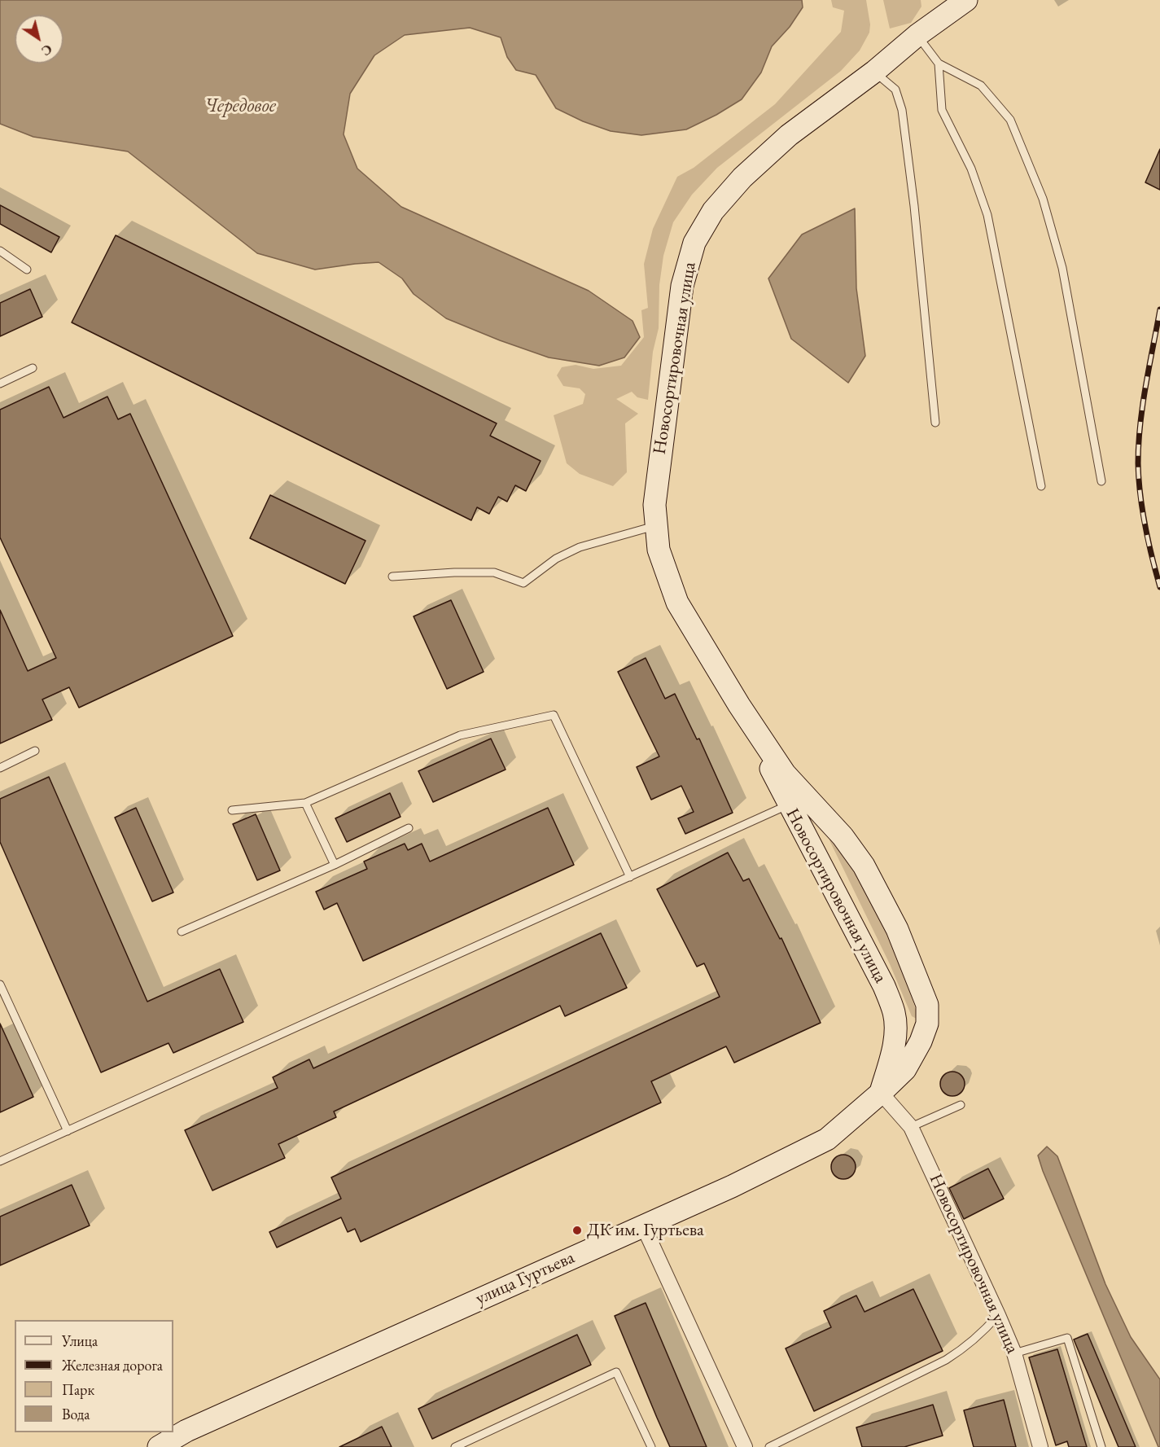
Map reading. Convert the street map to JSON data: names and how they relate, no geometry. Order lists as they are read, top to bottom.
{
  "streets": {
    "main road": ["Новосортировочная улица", "улица Гуртьева"]
  },
  "crossings": [
    ["Новосортировочная улица", "улица Гуртьева"]
  ],
  "water": ["Чередовое"],
  "places": ["ДК им. Гуртьева"],
  "legend": [
    "Улица",
    "Железная дорога",
    "Парк",
    "Вода"
  ],
  "north": "bottom right"
}
